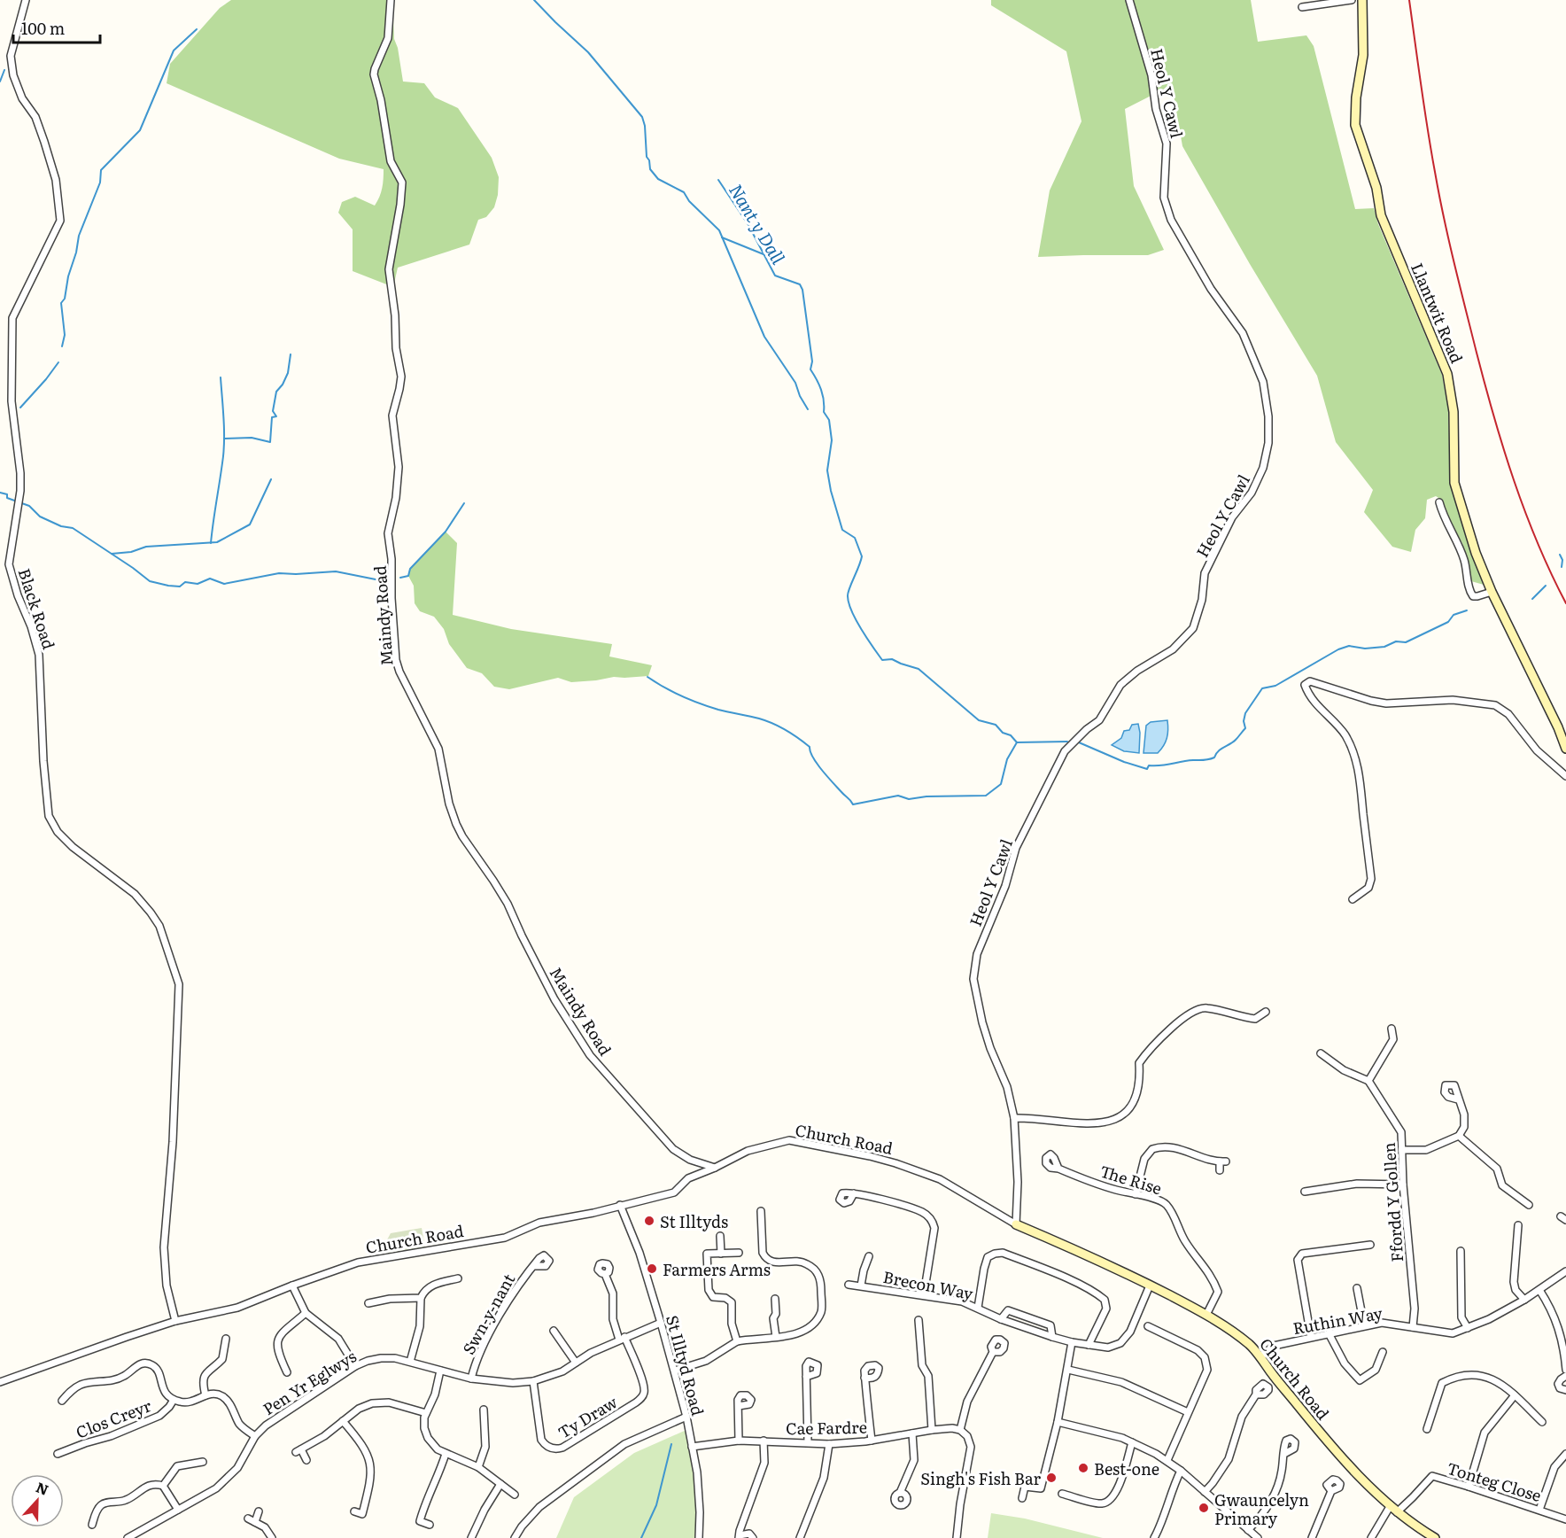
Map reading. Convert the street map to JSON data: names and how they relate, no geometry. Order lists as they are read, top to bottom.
{
  "streets": {
    "main road": ["Llantwit Road", "Church Road"],
    "street": [
      "Heol Y Cawl",
      "Black Road",
      "Maindy Road",
      "The Rise",
      "Ffordd Y Gollen",
      "Brecon Way",
      "Swn-y-nant",
      "Ruthin Way",
      "St Illtyd Road",
      "Pen Yr Eglwys",
      "Ty Draw",
      "Clos Creyr",
      "Cae Fardre",
      "Tonteg Close"
    ]
  },
  "crossings": [
    ["Heol Y Cawl", "Church Road"],
    ["Black Road", "Church Road"],
    ["Maindy Road", "Church Road"],
    ["Church Road", "The Rise"],
    ["Church Road", "Brecon Way"],
    ["Church Road", "Ruthin Way"],
    ["Church Road", "St Illtyd Road"],
    ["Church Road", "Tonteg Close"],
    ["Ffordd Y Gollen", "Ruthin Way"],
    ["Swn-y-nant", "Pen Yr Eglwys"],
    ["St Illtyd Road", "Pen Yr Eglwys"],
    ["St Illtyd Road", "Cae Fardre"],
    ["Pen Yr Eglwys", "Ty Draw"]
  ],
  "water": ["Nant y Dall"],
  "places": [
    "St Illtyds",
    "Farmers Arms",
    "Best-one",
    "Singh's Fish Bar",
    "Gwauncelyn Primary"
  ],
  "scale_bar": "100 m",
  "north": "top"
}
